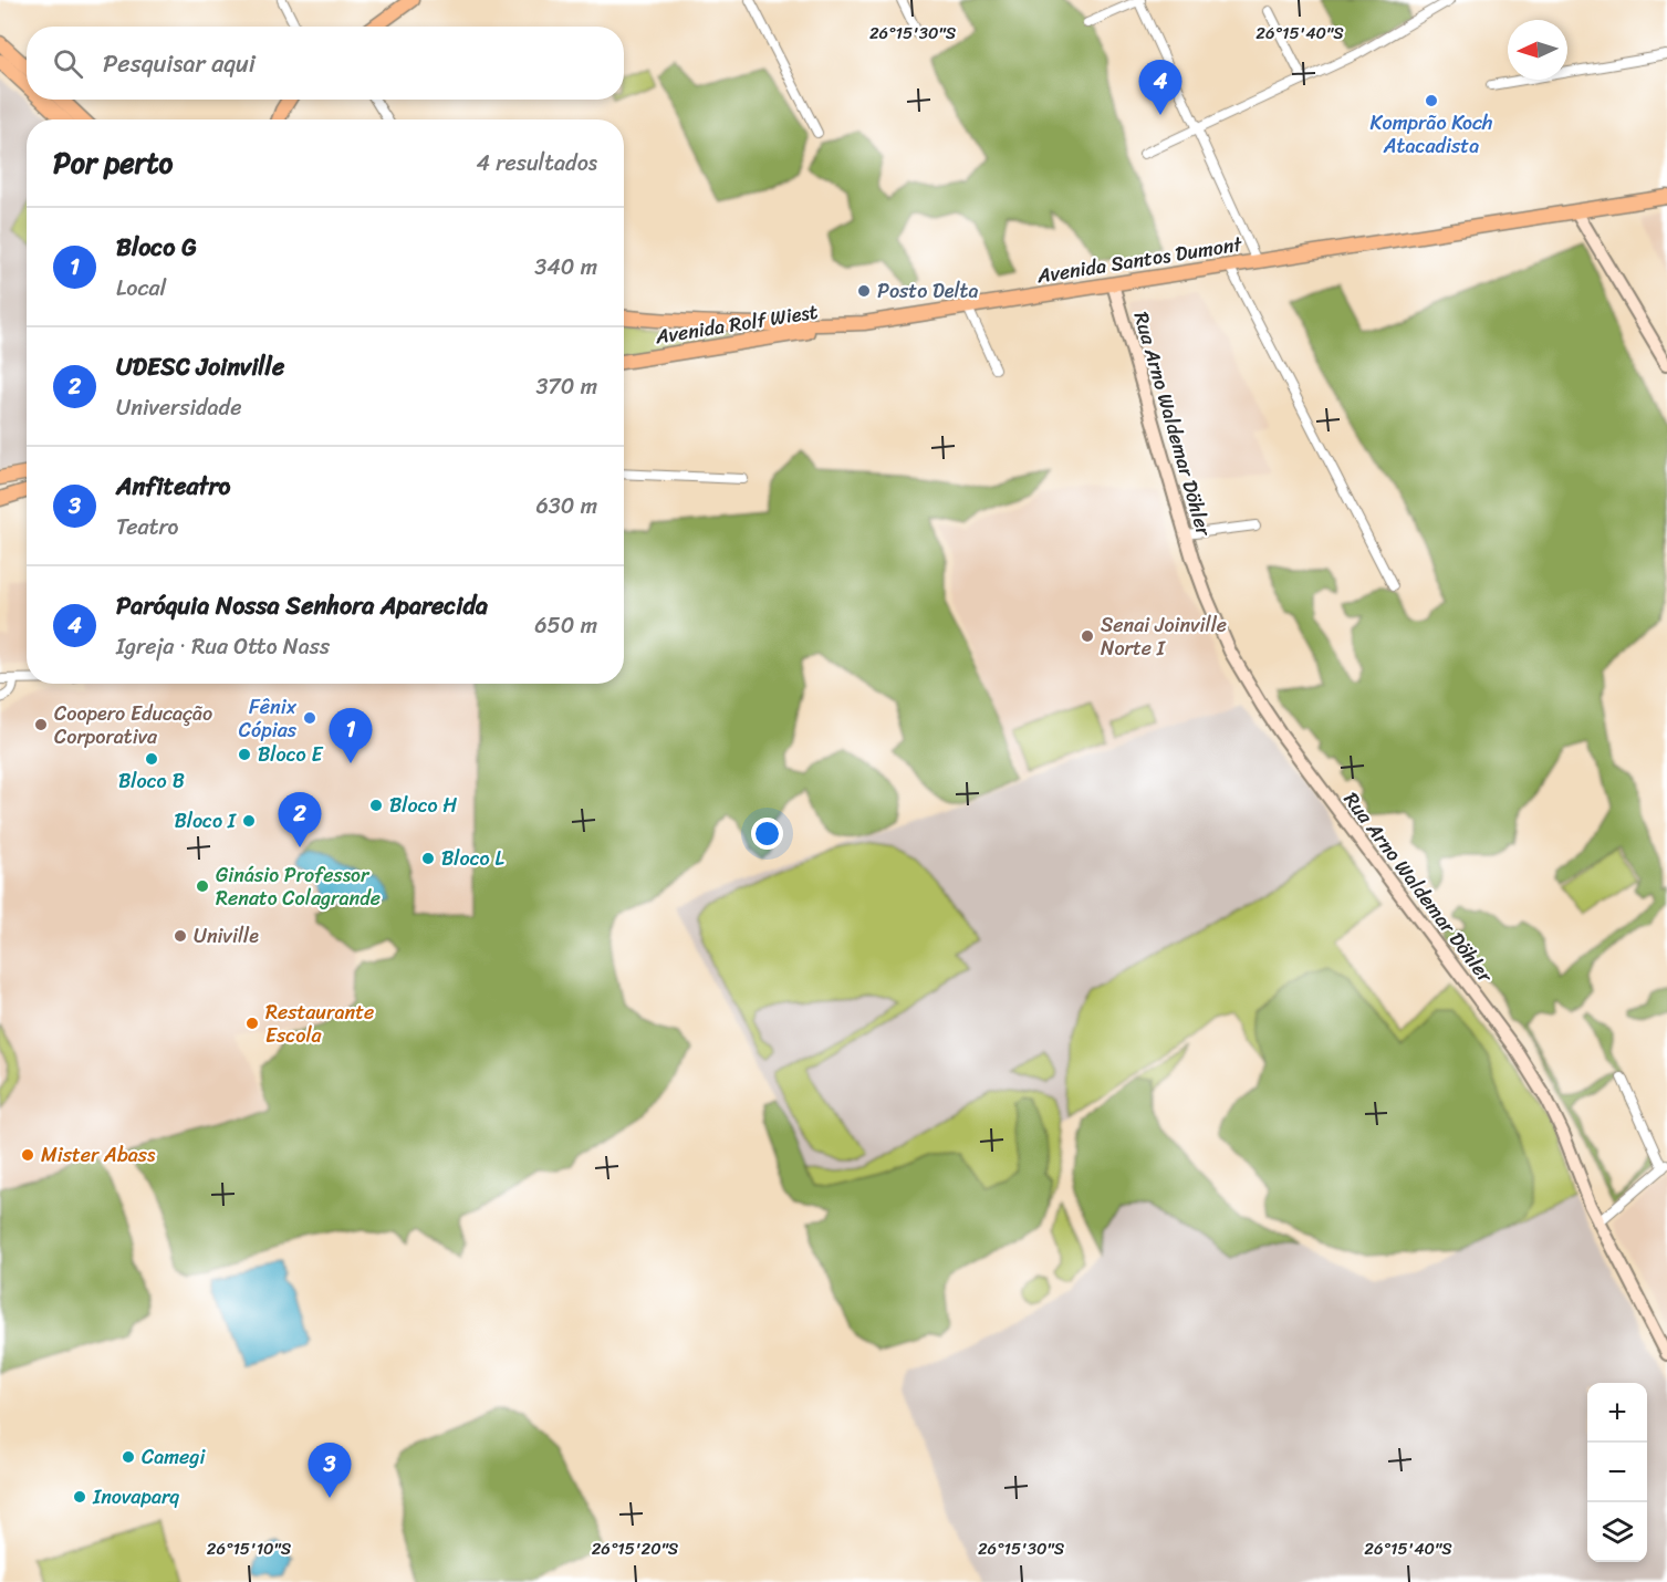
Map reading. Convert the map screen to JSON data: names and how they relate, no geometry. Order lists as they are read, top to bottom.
{
  "streets": {
    "main road": ["Avenida Santos Dumont", "Avenida Rolf Wiest", "Rua Arno Waldemar Döhler"]
  },
  "crossings": [
    ["Avenida Santos Dumont", "Avenida Rolf Wiest"],
    ["Avenida Santos Dumont", "Rua Arno Waldemar Döhler"]
  ],
  "places": [
    "Komprão Koch Atacadista",
    "Posto Delta",
    "Senai Joinville Norte I",
    "Fênix Cópias",
    "Coopero Educação Corporativa",
    "Bloco E",
    "Bloco B",
    "Bloco H",
    "Bloco I",
    "Bloco L",
    "Ginásio Professor Renato Colagrande",
    "Univille",
    "Restaurante Escola",
    "Mister Abass",
    "Camegi",
    "Inovaparq"
  ],
  "north": "left",
  "page": {
    "search": "Pesquisar aqui",
    "pins": [
      "4",
      "1",
      "2",
      "3"
    ],
    "heading": ["Por perto", "4 resultados"],
    "list": [
      {
        "mark": "1",
        "name": "Bloco G",
        "note": "Local",
        "value": "340 m"
      },
      {
        "mark": "2",
        "name": "UDESC Joinville",
        "note": "Universidade",
        "value": "370 m"
      },
      {
        "mark": "3",
        "name": "Anfiteatro",
        "note": "Teatro",
        "value": "630 m"
      },
      {
        "mark": "4",
        "name": "Paróquia Nossa Senhora Aparecida",
        "note": "Igreja · Rua Otto Nass",
        "value": "650 m"
      }
    ],
    "map_buttons": ["+", "−"]
  },
  "coordinates": [
    "26°15'30\"S",
    "26°15'40\"S",
    "26°15'10\"S",
    "26°15'20\"S"
  ]
}
